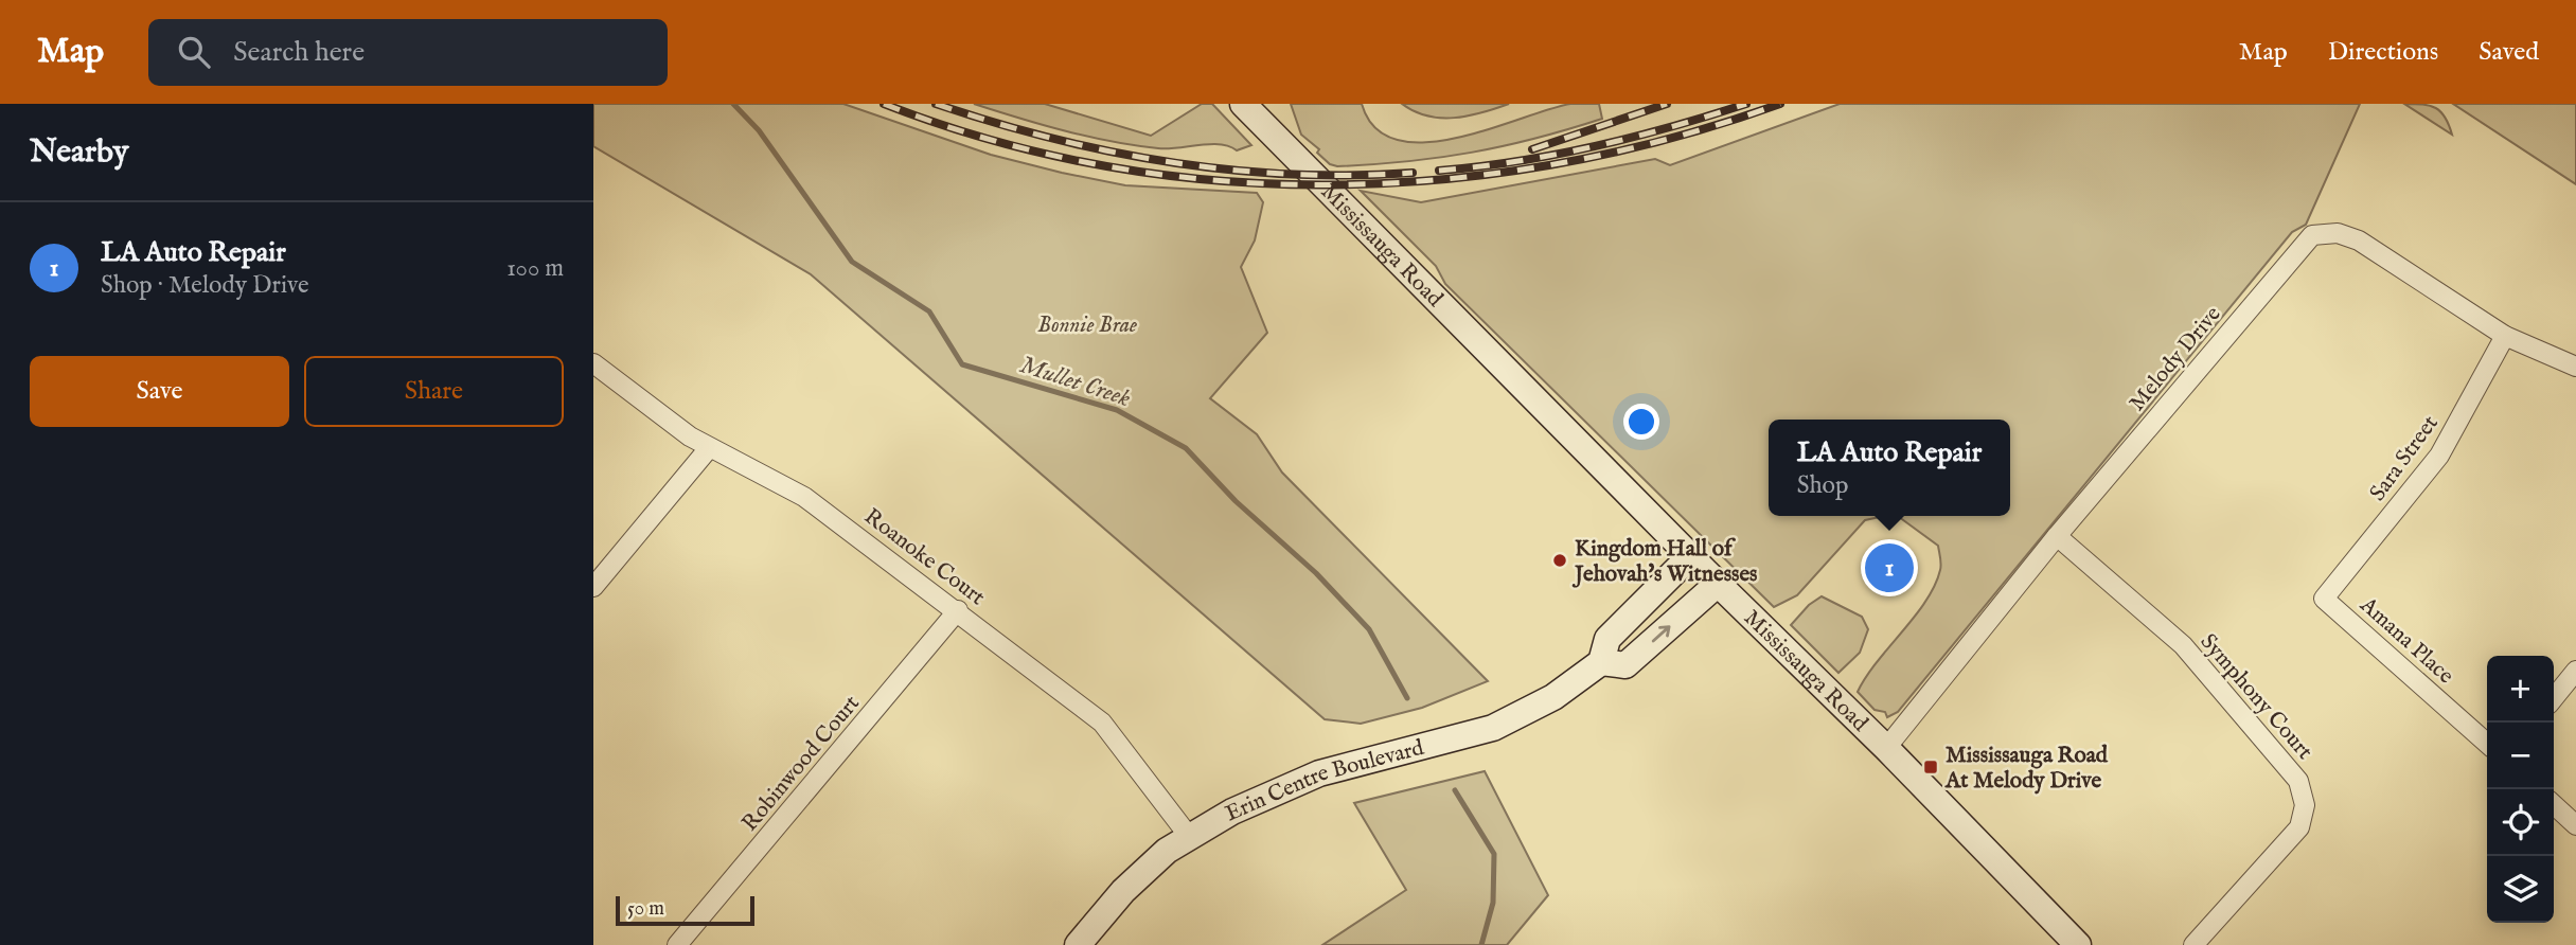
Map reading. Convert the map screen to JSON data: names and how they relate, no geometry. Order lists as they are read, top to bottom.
{
  "streets": {
    "main road": ["Mississauga Road", "Erin Centre Boulevard"],
    "street": [
      "Melody Drive",
      "Sara Street",
      "Roanoke Court",
      "Amana Place",
      "Symphony Court",
      "Robinwood Court"
    ]
  },
  "crossings": [
    ["Mississauga Road", "Melody Drive"],
    ["Mississauga Road", "Erin Centre Boulevard"],
    ["Melody Drive", "Sara Street"],
    ["Melody Drive", "Symphony Court"],
    ["Sara Street", "Amana Place"],
    ["Roanoke Court", "Robinwood Court"],
    ["Roanoke Court", "Erin Centre Boulevard"]
  ],
  "water": ["Mullet Creek"],
  "parks": ["Bonnie Brae"],
  "places": {
    "other": ["Kingdom Hall of Jehovah's Witnesses"],
    "transit": ["Mississauga Road At Melody Drive"]
  },
  "scale_bar": "50 m",
  "page": {
    "header": "Map",
    "search": "Search here",
    "nav": ["Map", "Directions", "Saved"],
    "heading": "Nearby",
    "list": [
      {
        "mark": "1",
        "name": "LA Auto Repair",
        "note": "Shop · Melody Drive",
        "value": "100 m"
      }
    ],
    "buttons": ["Save", "Share"],
    "popup": ["LA Auto Repair", "Shop"],
    "pins": "1",
    "map_buttons": ["+", "−"],
    "scale": "50 m"
  }
}
